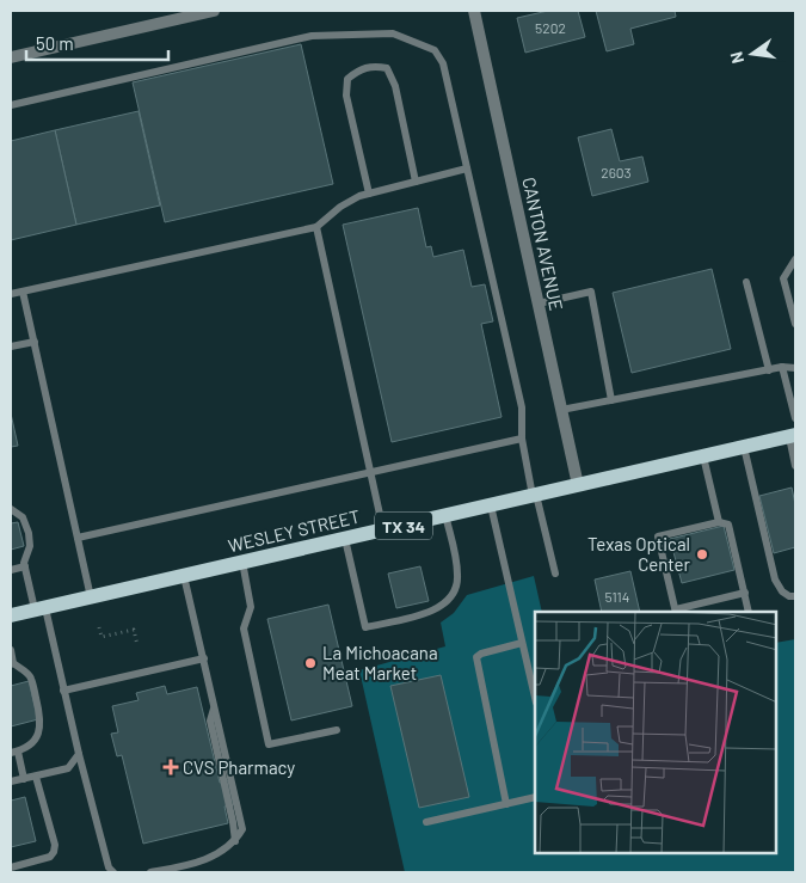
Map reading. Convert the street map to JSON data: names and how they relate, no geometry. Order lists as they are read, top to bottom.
{
  "streets": {
    "main road": ["TX 34", "WESLEY STREET"],
    "street": ["CANTON AVENUE"]
  },
  "crossings": [
    ["CANTON AVENUE", "WESLEY STREET"]
  ],
  "places": {
    "other": ["Texas Optical Center", "La Michoacana Meat Market"],
    "health": ["CVS Pharmacy"]
  },
  "house_numbers": ["5202", "2603", "5114"],
  "scale_bar": "50 m",
  "north": "left"
}
